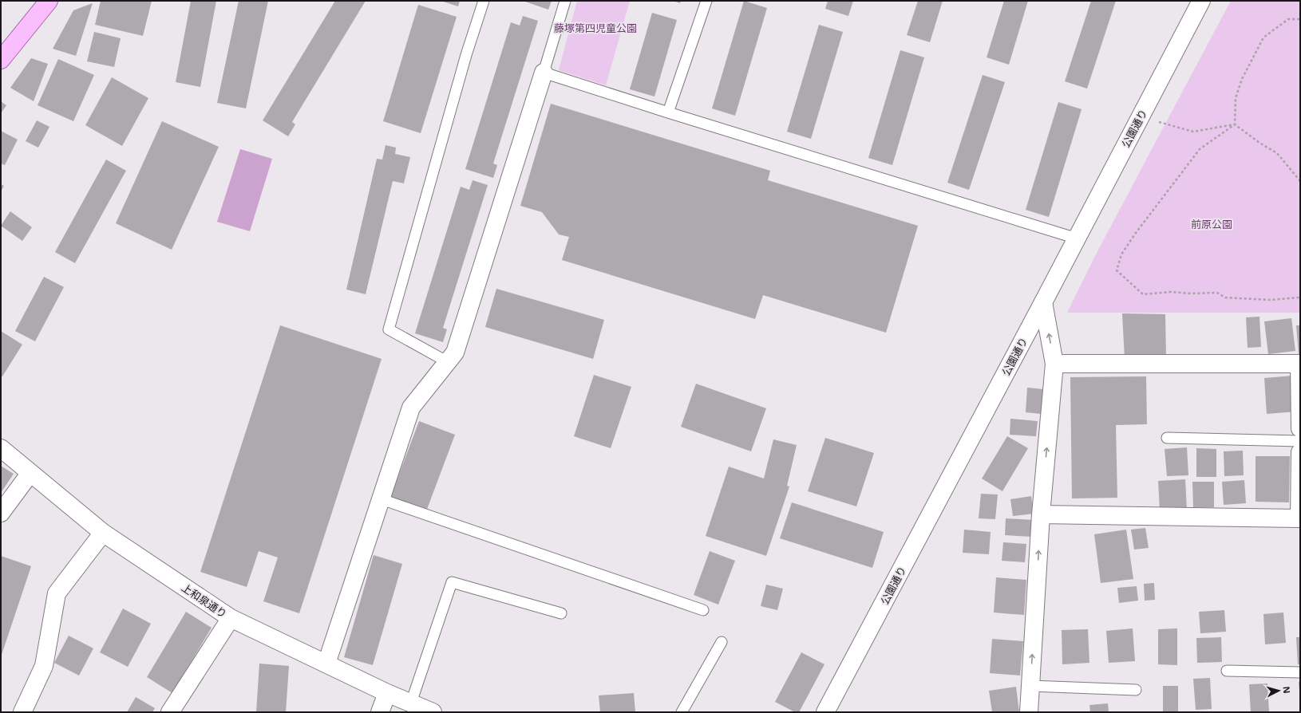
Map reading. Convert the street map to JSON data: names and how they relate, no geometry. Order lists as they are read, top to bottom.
{
  "streets": {
    "street": ["公園通り", "上和泉通り"]
  },
  "parks": ["藤塚第四児童公園", "前原公園"],
  "north": "right"
}
